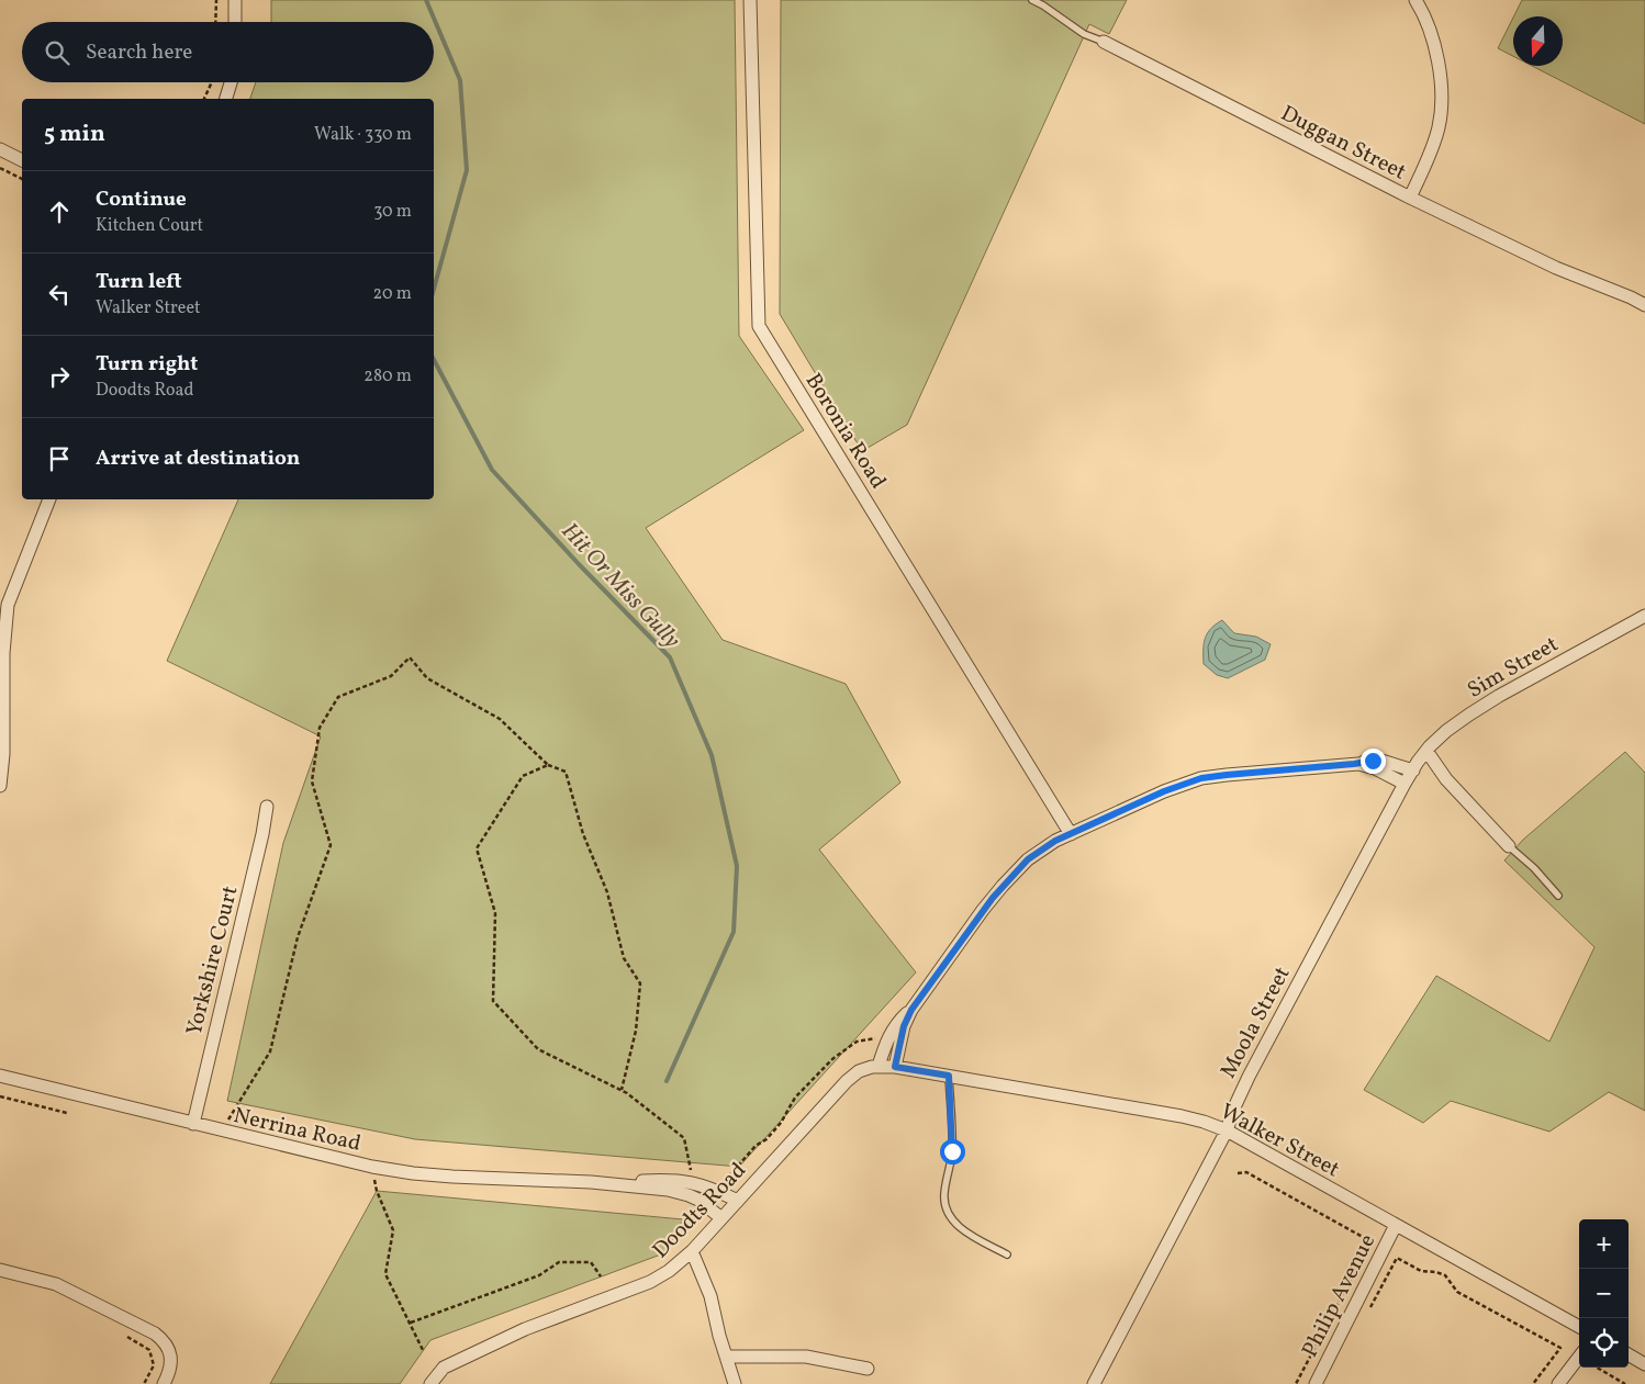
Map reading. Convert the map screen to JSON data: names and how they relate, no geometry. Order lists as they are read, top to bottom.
{
  "streets": {
    "street": [
      "Duggan Street",
      "Boronia Road",
      "Sim Street",
      "Yorkshire Court",
      "Moola Street",
      "Nerrina Road",
      "Walker Street",
      "Doodts Road",
      "Philip Avenue"
    ]
  },
  "crossings": [
    ["Sim Street", "Moola Street"],
    ["Yorkshire Court", "Nerrina Road"],
    ["Moola Street", "Walker Street"],
    ["Nerrina Road", "Doodts Road"],
    ["Walker Street", "Doodts Road"],
    ["Walker Street", "Philip Avenue"]
  ],
  "water": ["Hit Or Miss Gully"],
  "north": "bottom",
  "page": {
    "search": "Search here",
    "heading": ["5 min", "Walk · 330 m"],
    "list": [
      ["Continue", "Kitchen Court", "30 m"],
      ["Turn left", "Walker Street", "20 m"],
      ["Turn right", "Doodts Road", "280 m"],
      "Arrive at destination"
    ],
    "map_buttons": ["+", "−"]
  }
}
